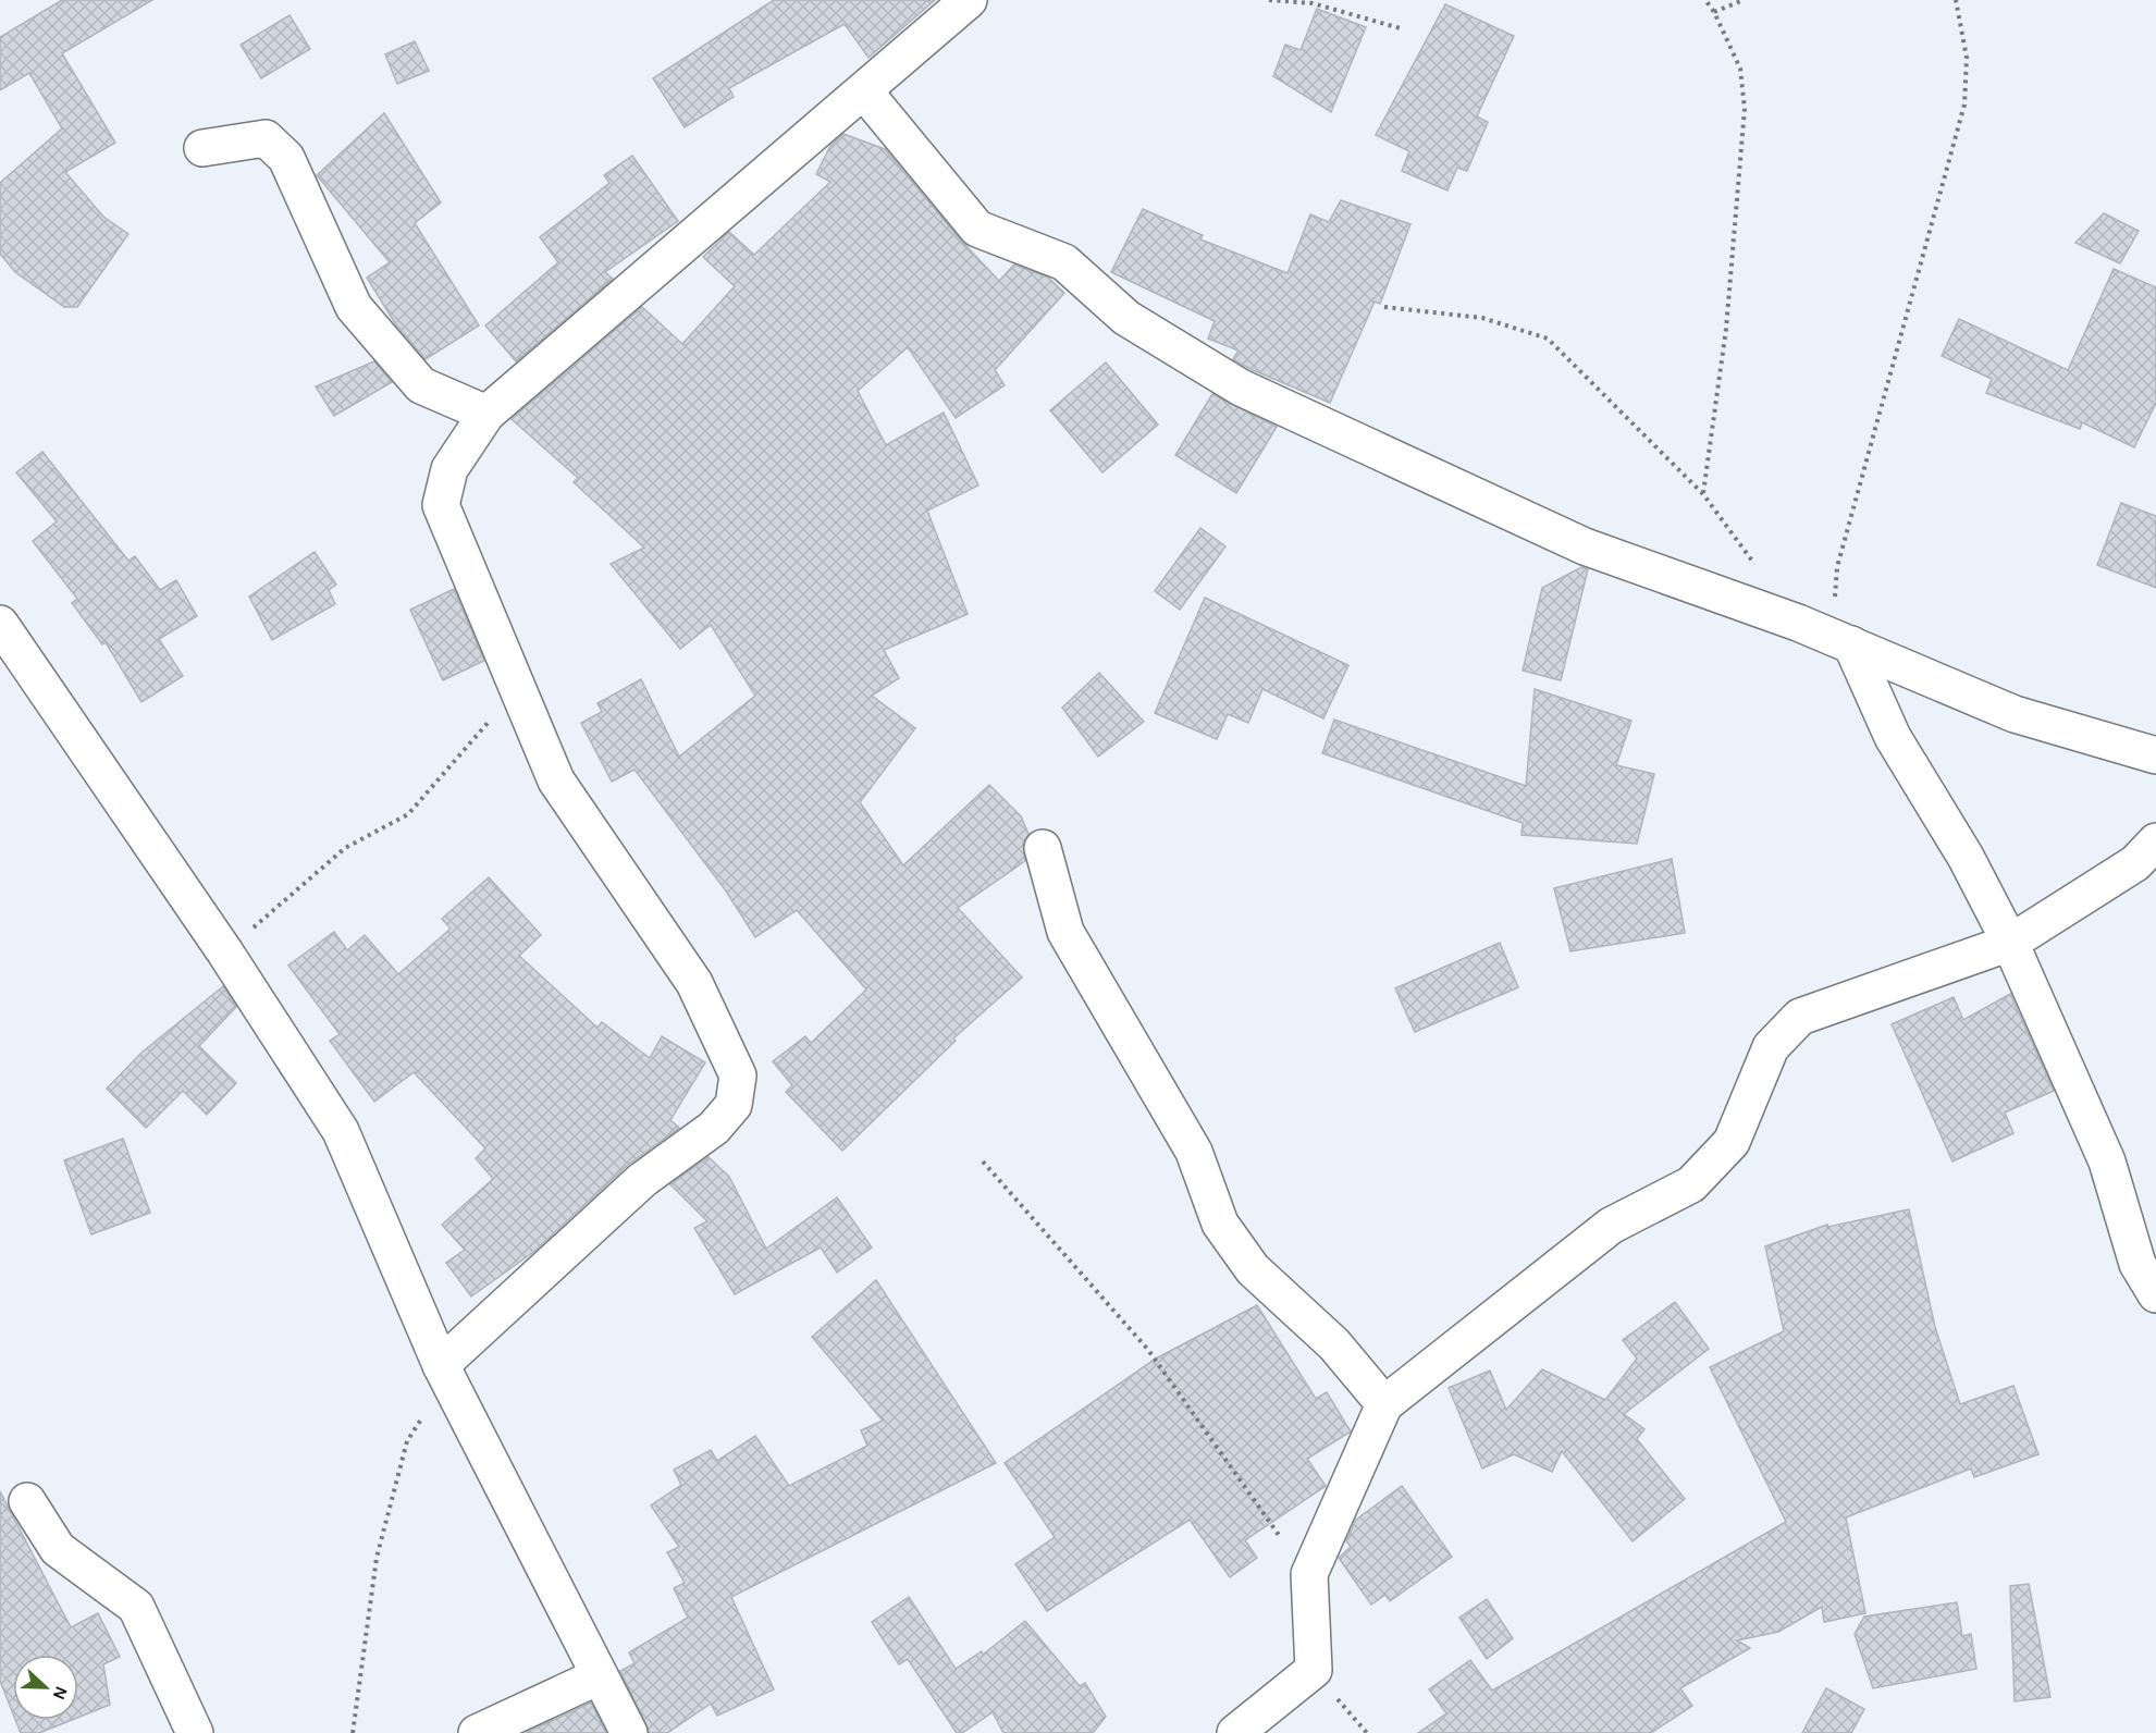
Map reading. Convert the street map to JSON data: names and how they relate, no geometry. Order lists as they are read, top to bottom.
{
  "north": "right"
}
